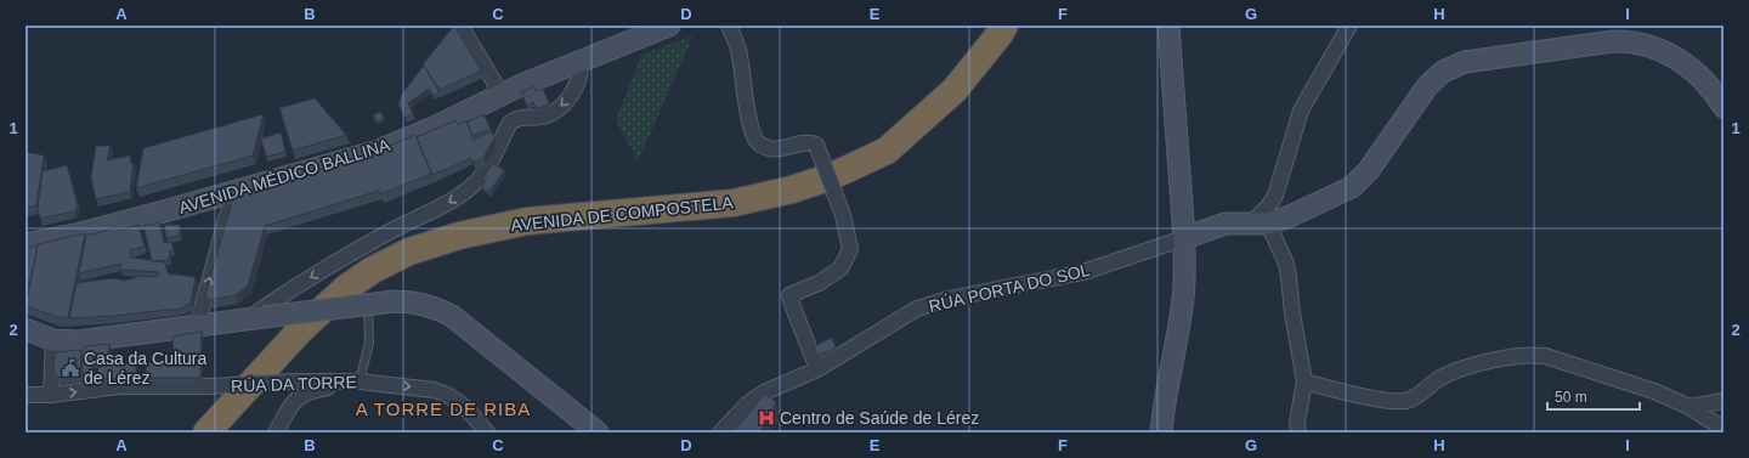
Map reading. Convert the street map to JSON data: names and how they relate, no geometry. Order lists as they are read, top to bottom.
{
  "streets": {
    "highway": ["AVENIDA DE COMPOSTELA"],
    "street": ["AVENIDA MÉDICO BALLINA", "RÚA PORTA DO SOL", "RÚA DA TORRE"]
  },
  "districts": ["A TORRE DE RIBA"],
  "places": {
    "public building": ["Casa da Cultura de Lérez"],
    "hospital": ["Centro de Saúde de Lérez"]
  },
  "scale_bar": "50 m",
  "grid": {
    "columns": [
      "A",
      "B",
      "C",
      "D",
      "E",
      "F",
      "G",
      "H",
      "I"
    ],
    "rows": ["1", "2"]
  }
}
